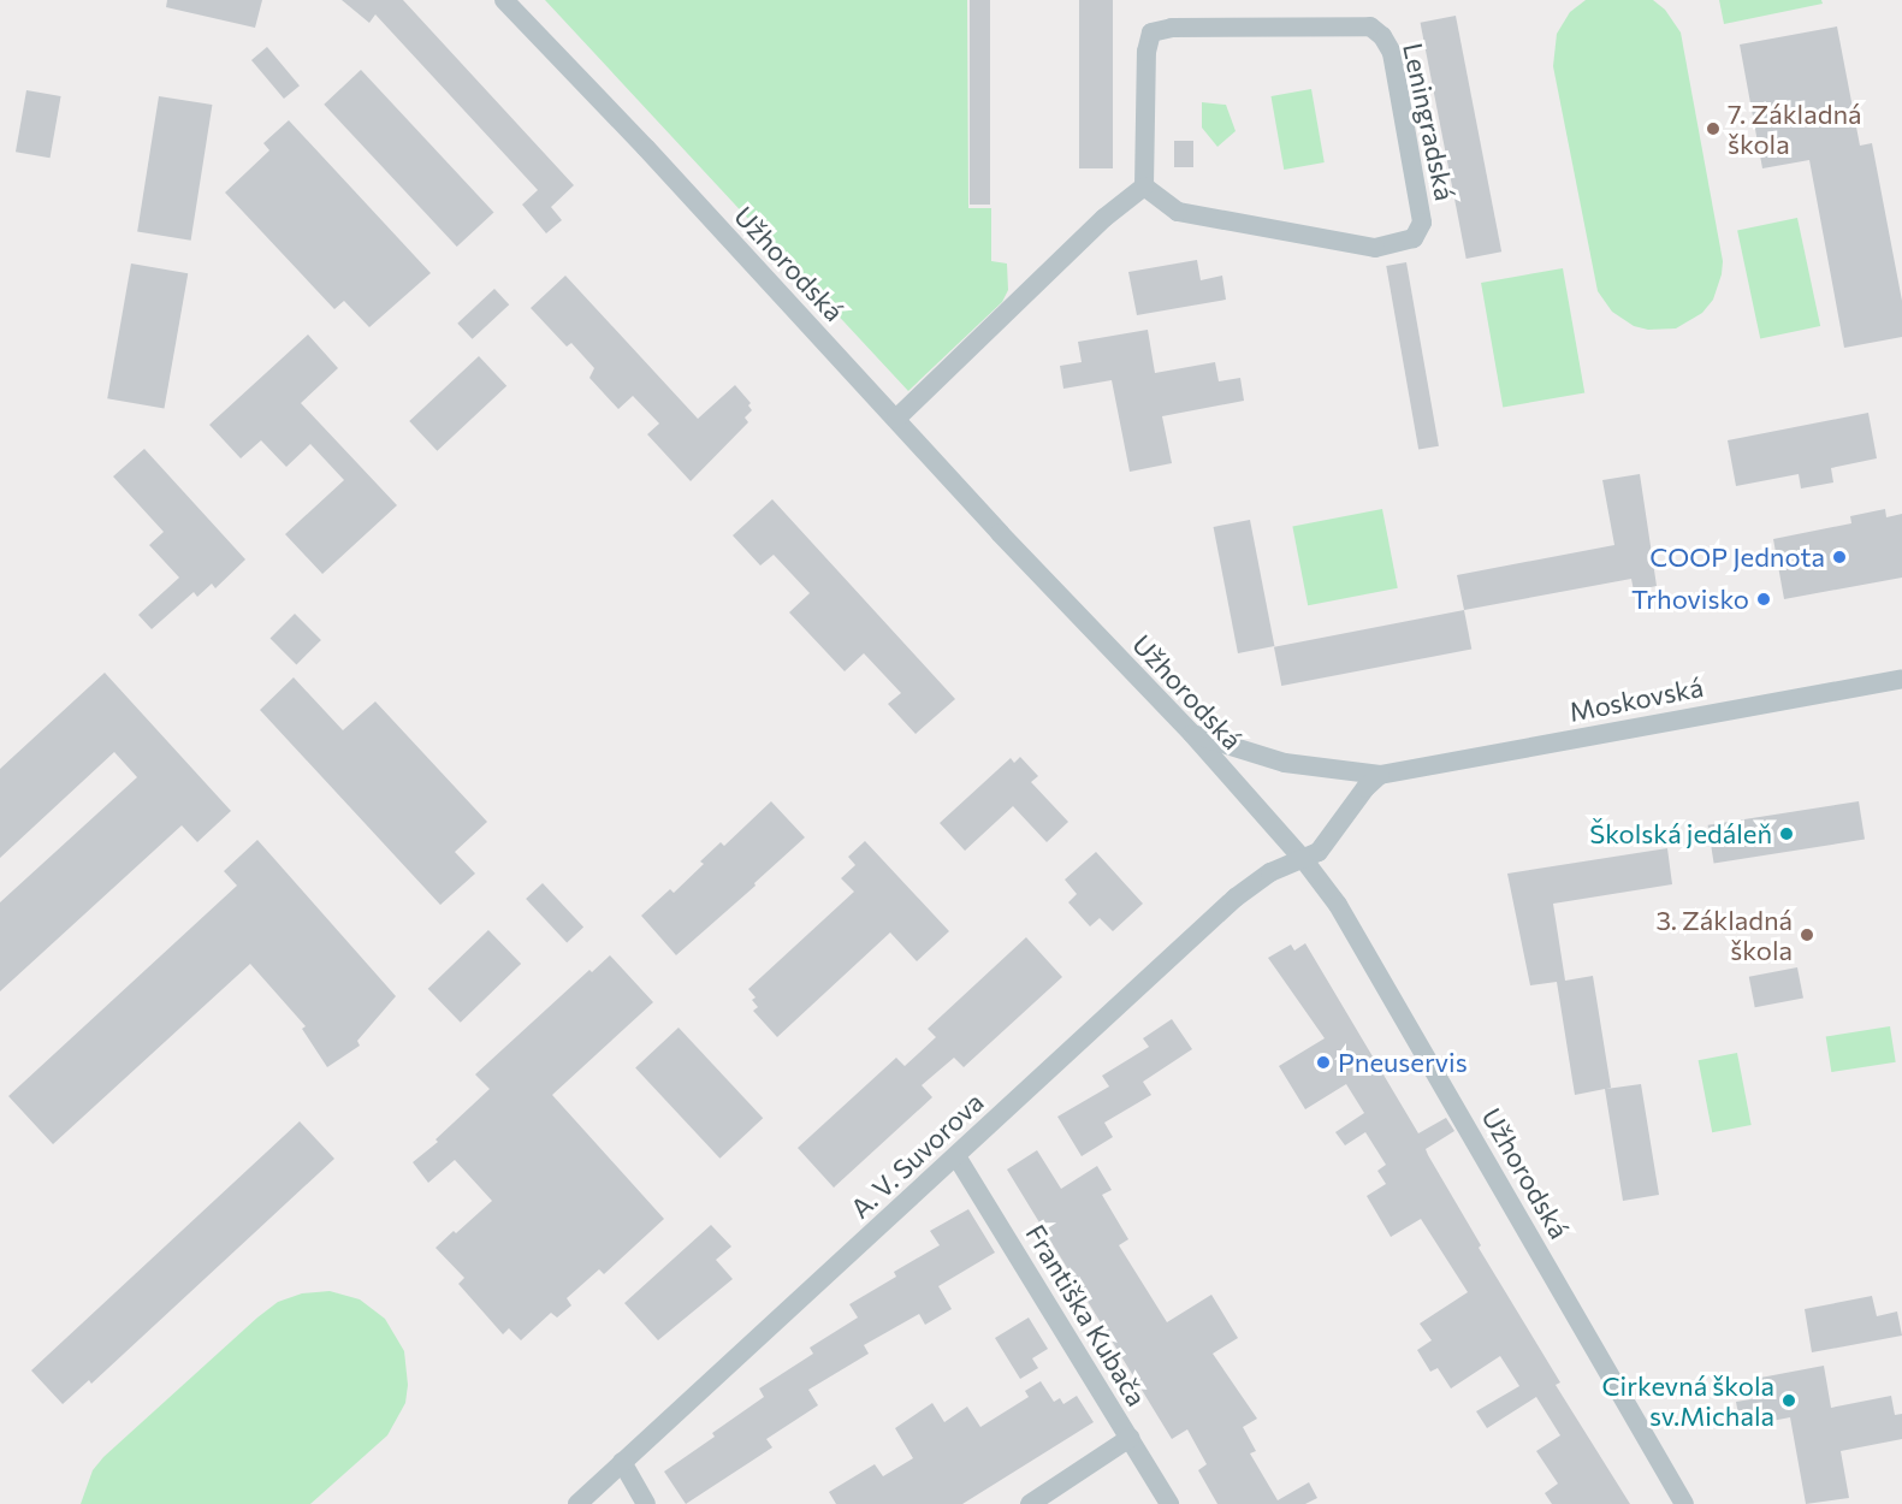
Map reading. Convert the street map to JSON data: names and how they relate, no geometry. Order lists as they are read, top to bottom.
{
  "streets": {
    "street": [
      "Leningradská",
      "Užhorodská",
      "Moskovská",
      "A. V. Suvorova",
      "Františka Kubača"
    ]
  },
  "crossings": [
    ["Užhorodská", "Moskovská"],
    ["Užhorodská", "A. V. Suvorova"],
    ["A. V. Suvorova", "Františka Kubača"]
  ],
  "places": [
    "7. Základná škola",
    "COOP Jednota",
    "Trhovisko",
    "Školská jedáleň",
    "3. Základná škola",
    "Pneuservis",
    "Cirkevná škola sv.Michala"
  ]
}
